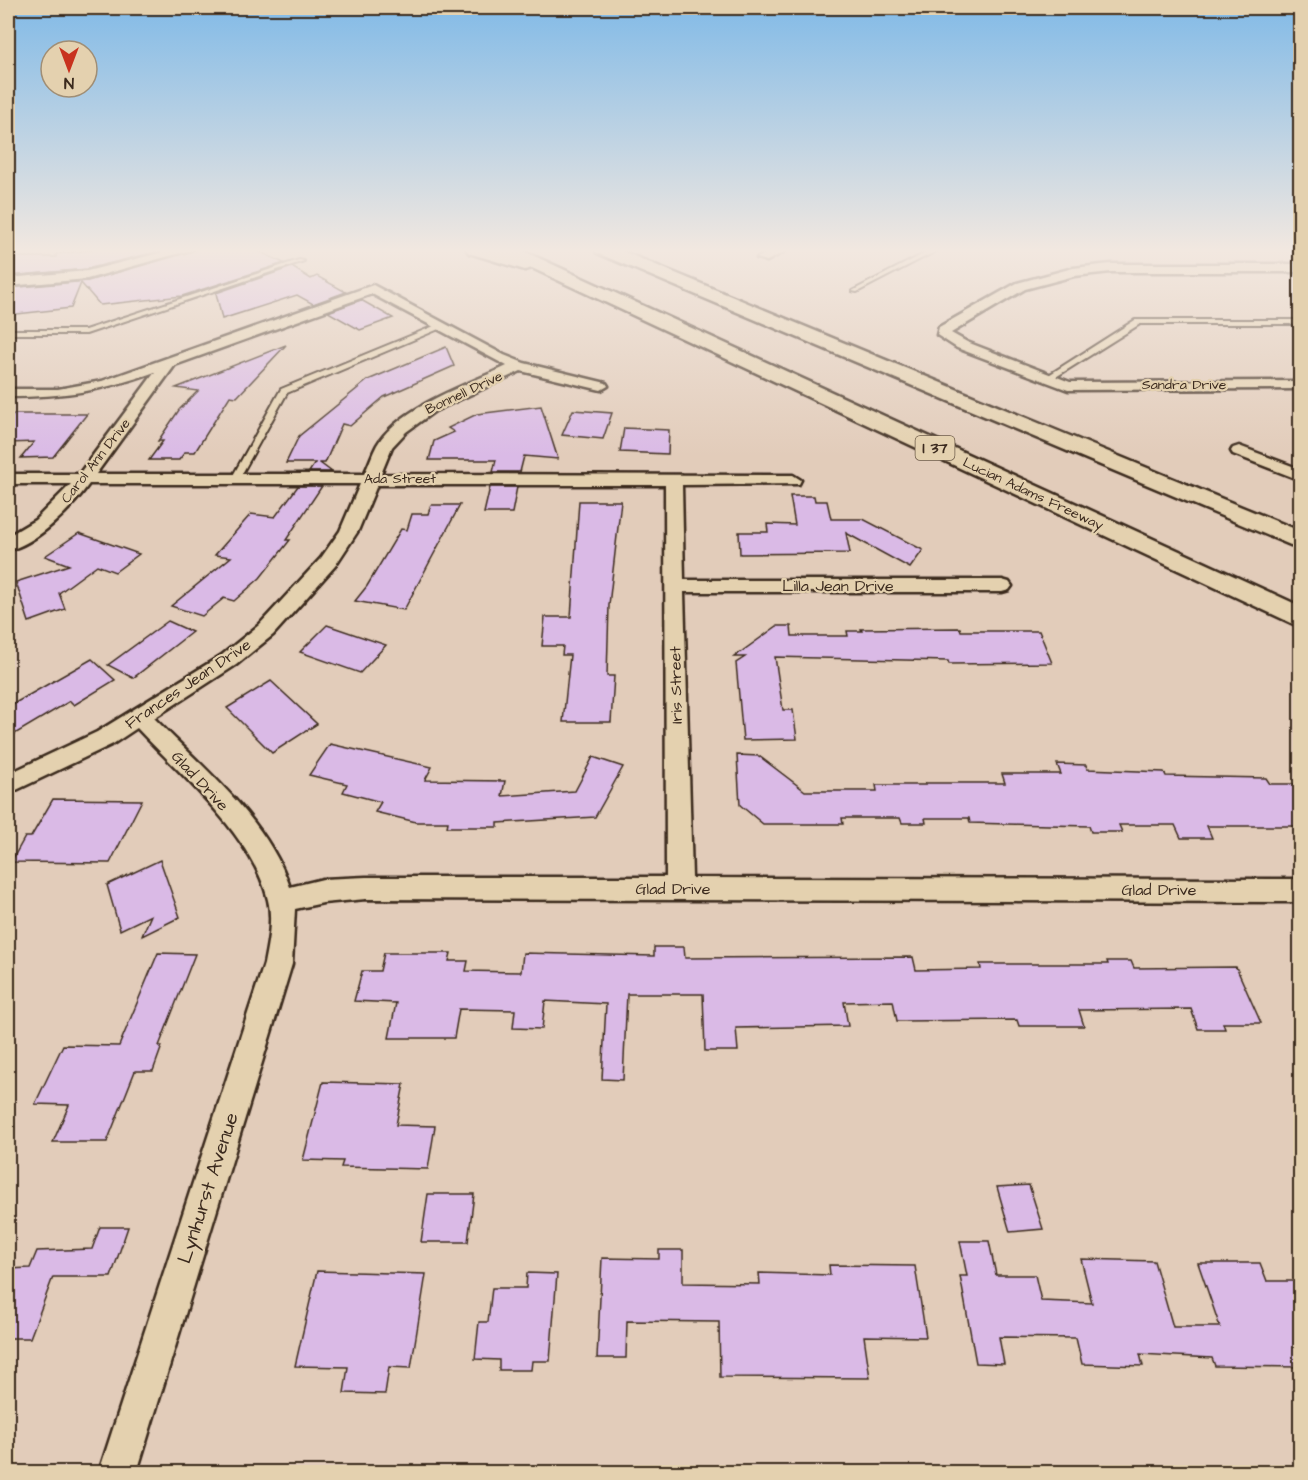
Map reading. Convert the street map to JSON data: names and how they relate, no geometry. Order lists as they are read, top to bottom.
{
  "streets": {
    "highway": ["I 37", "Lucian Adams Freeway"],
    "street": [
      "Sandra Drive",
      "Bonnell Drive",
      "Carol Ann Drive",
      "Ada Street",
      "Lilla Jean Drive",
      "Frances Jean Drive",
      "Iris Street",
      "Glad Drive",
      "Lynhurst Avenue"
    ]
  },
  "crossings": [
    ["Bonnell Drive", "Ada Street"],
    ["Bonnell Drive", "Frances Jean Drive"],
    ["Carol Ann Drive", "Ada Street"],
    ["Ada Street", "Frances Jean Drive"],
    ["Ada Street", "Iris Street"],
    ["Lilla Jean Drive", "Iris Street"],
    ["Frances Jean Drive", "Glad Drive"],
    ["Iris Street", "Glad Drive"],
    ["Glad Drive", "Lynhurst Avenue"]
  ],
  "north": "bottom"
}
